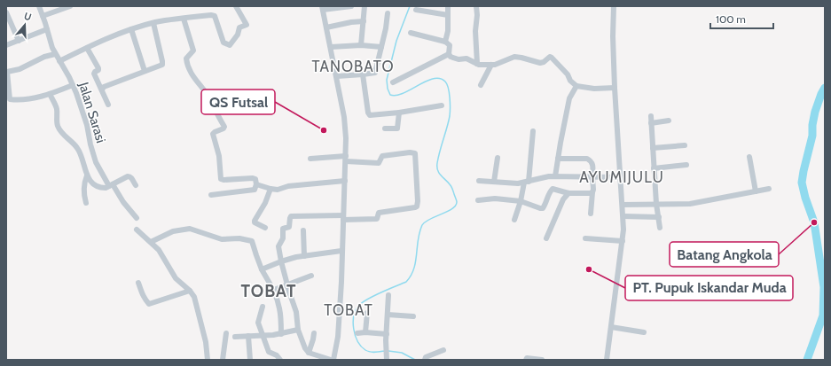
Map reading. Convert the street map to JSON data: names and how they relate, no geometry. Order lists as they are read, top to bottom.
{
  "streets": {
    "street": ["Jalan Sarasi"]
  },
  "districts": [
    "TANOBATO",
    "AYUMIJULU",
    "TOBAT",
    "TOBAT"
  ],
  "places": ["QS Futsal", "Batang Angkola", "PT. Pupuk Iskandar Muda"],
  "scale_bar": "100 m",
  "north": "top"
}
